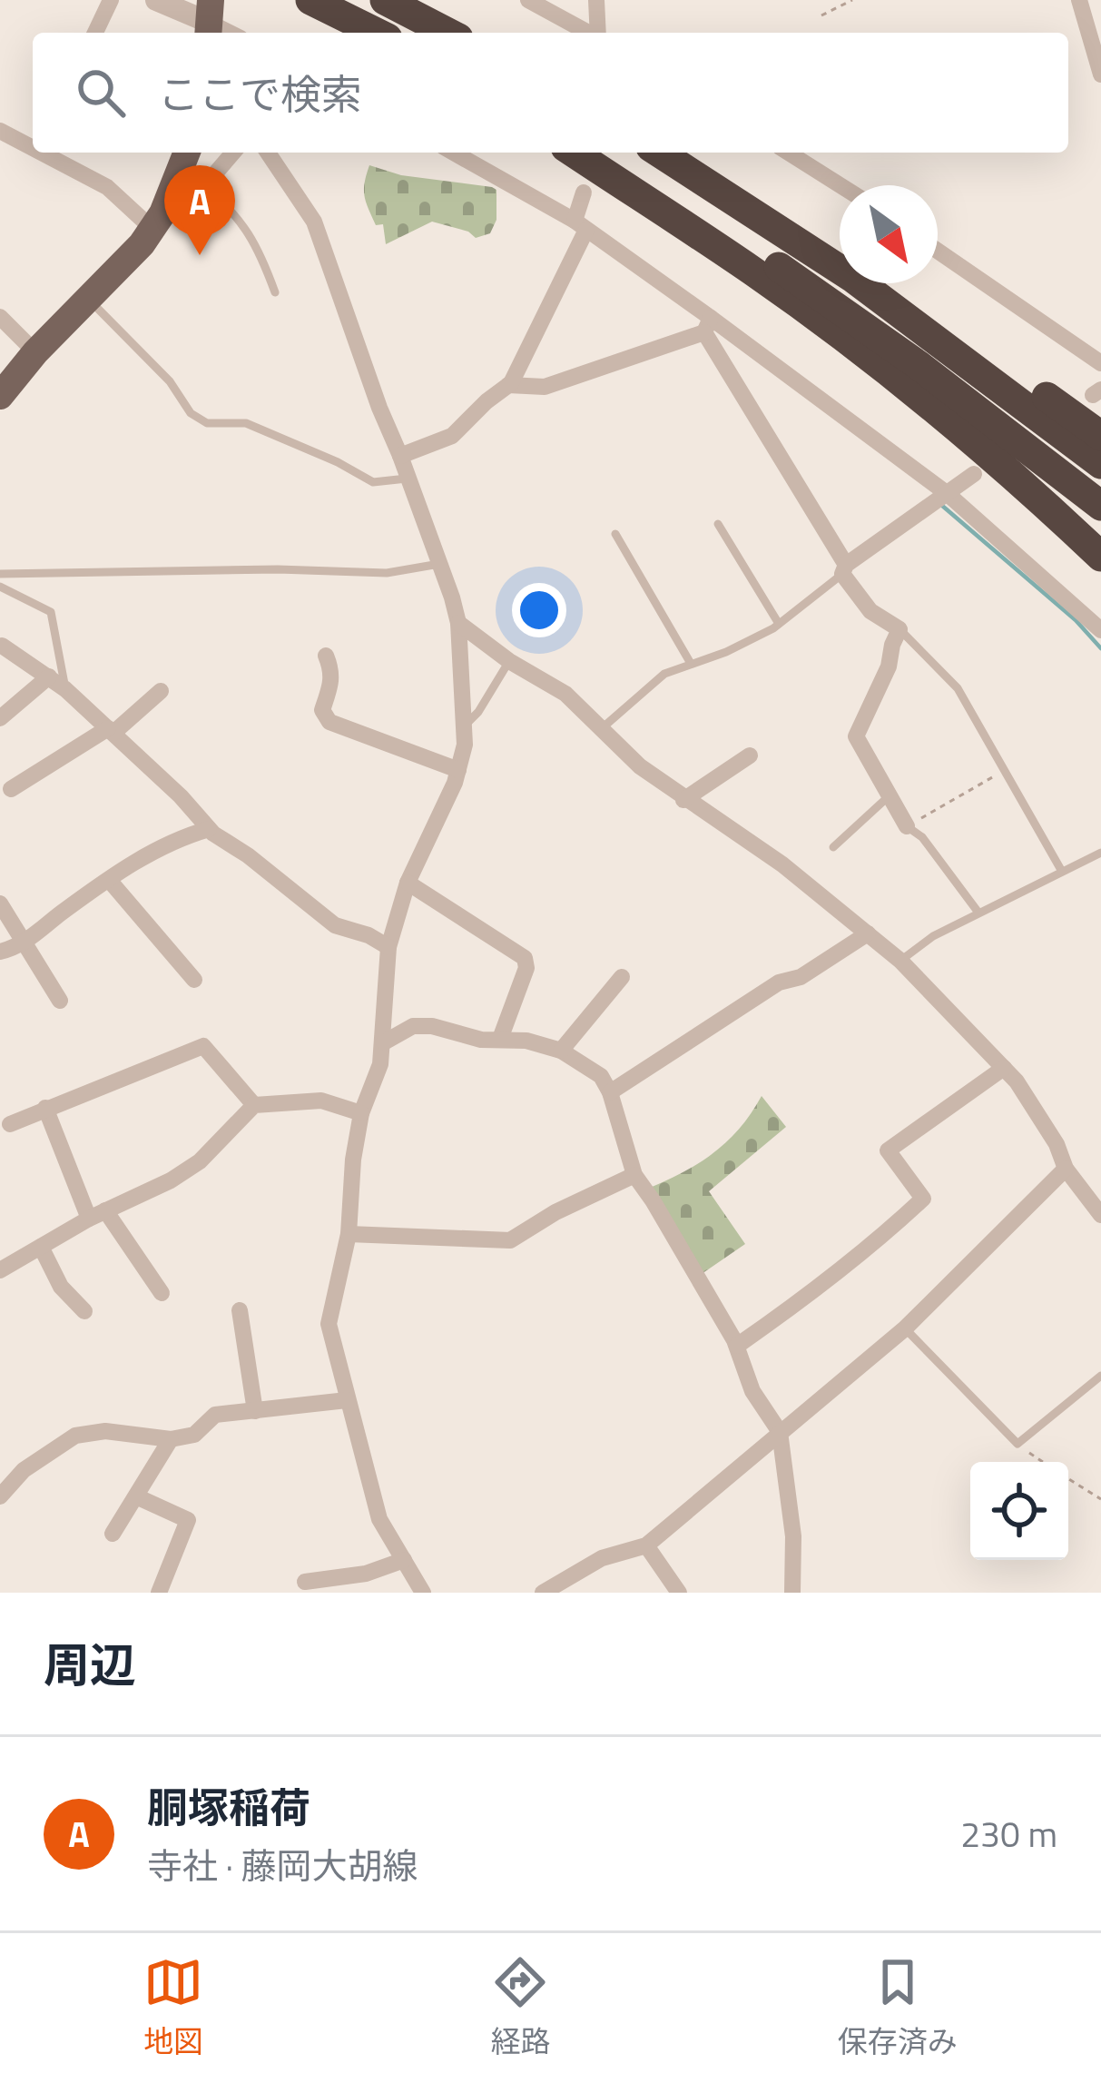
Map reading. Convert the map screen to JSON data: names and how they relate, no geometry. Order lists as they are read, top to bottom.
{
  "north": "bottom right",
  "page": {
    "search": "ここで検索",
    "pins": "A",
    "heading": "周辺",
    "list": [
      {
        "mark": "A",
        "name": "胴塚稲荷",
        "note": "寺社 · 藤岡大胡線",
        "value": "230 m"
      }
    ],
    "nav": ["地図", "経路", "保存済み"]
  }
}
